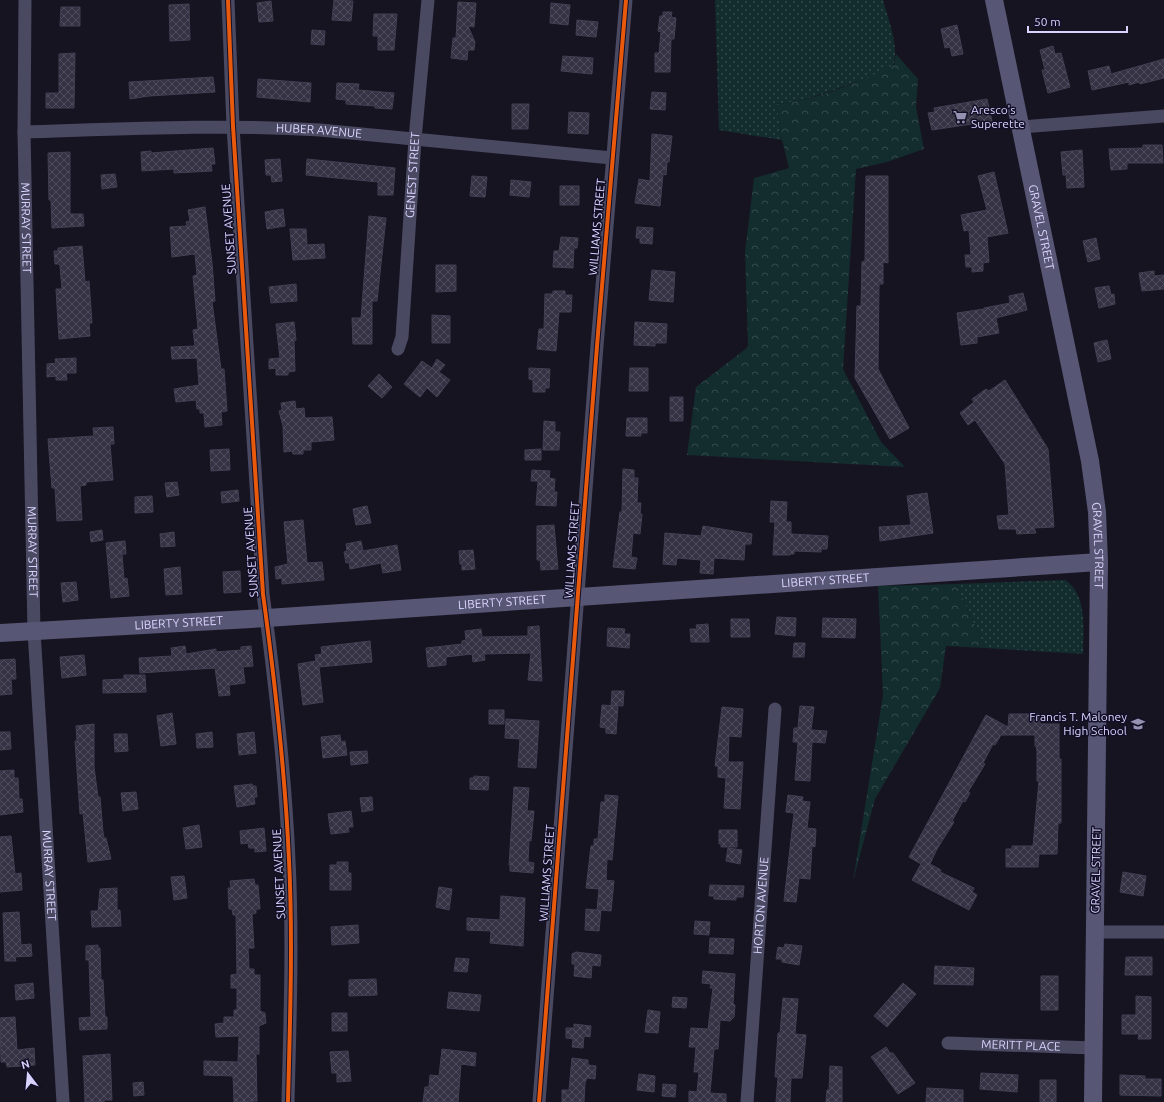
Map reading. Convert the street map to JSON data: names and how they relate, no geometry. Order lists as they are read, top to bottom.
{
  "streets": {
    "main road": ["GRAVEL STREET", "LIBERTY STREET"],
    "street": [
      "HUBER AVENUE",
      "GENEST STREET",
      "MURRAY STREET",
      "WILLIAMS STREET",
      "SUNSET AVENUE",
      "HORTON AVENUE",
      "MERITT PLACE"
    ]
  },
  "crossings": [
    ["HUBER AVENUE", "GENEST STREET"],
    ["HUBER AVENUE", "MURRAY STREET"],
    ["HUBER AVENUE", "WILLIAMS STREET"],
    ["HUBER AVENUE", "SUNSET AVENUE"],
    ["MURRAY STREET", "LIBERTY STREET"],
    ["WILLIAMS STREET", "LIBERTY STREET"],
    ["GRAVEL STREET", "LIBERTY STREET"],
    ["GRAVEL STREET", "MERITT PLACE"],
    ["SUNSET AVENUE", "LIBERTY STREET"]
  ],
  "places": {
    "supermarket": ["Aresco's Superette"],
    "school or university": ["Francis T. Maloney High School"]
  },
  "scale_bar": "50 m",
  "north": "top"
}
